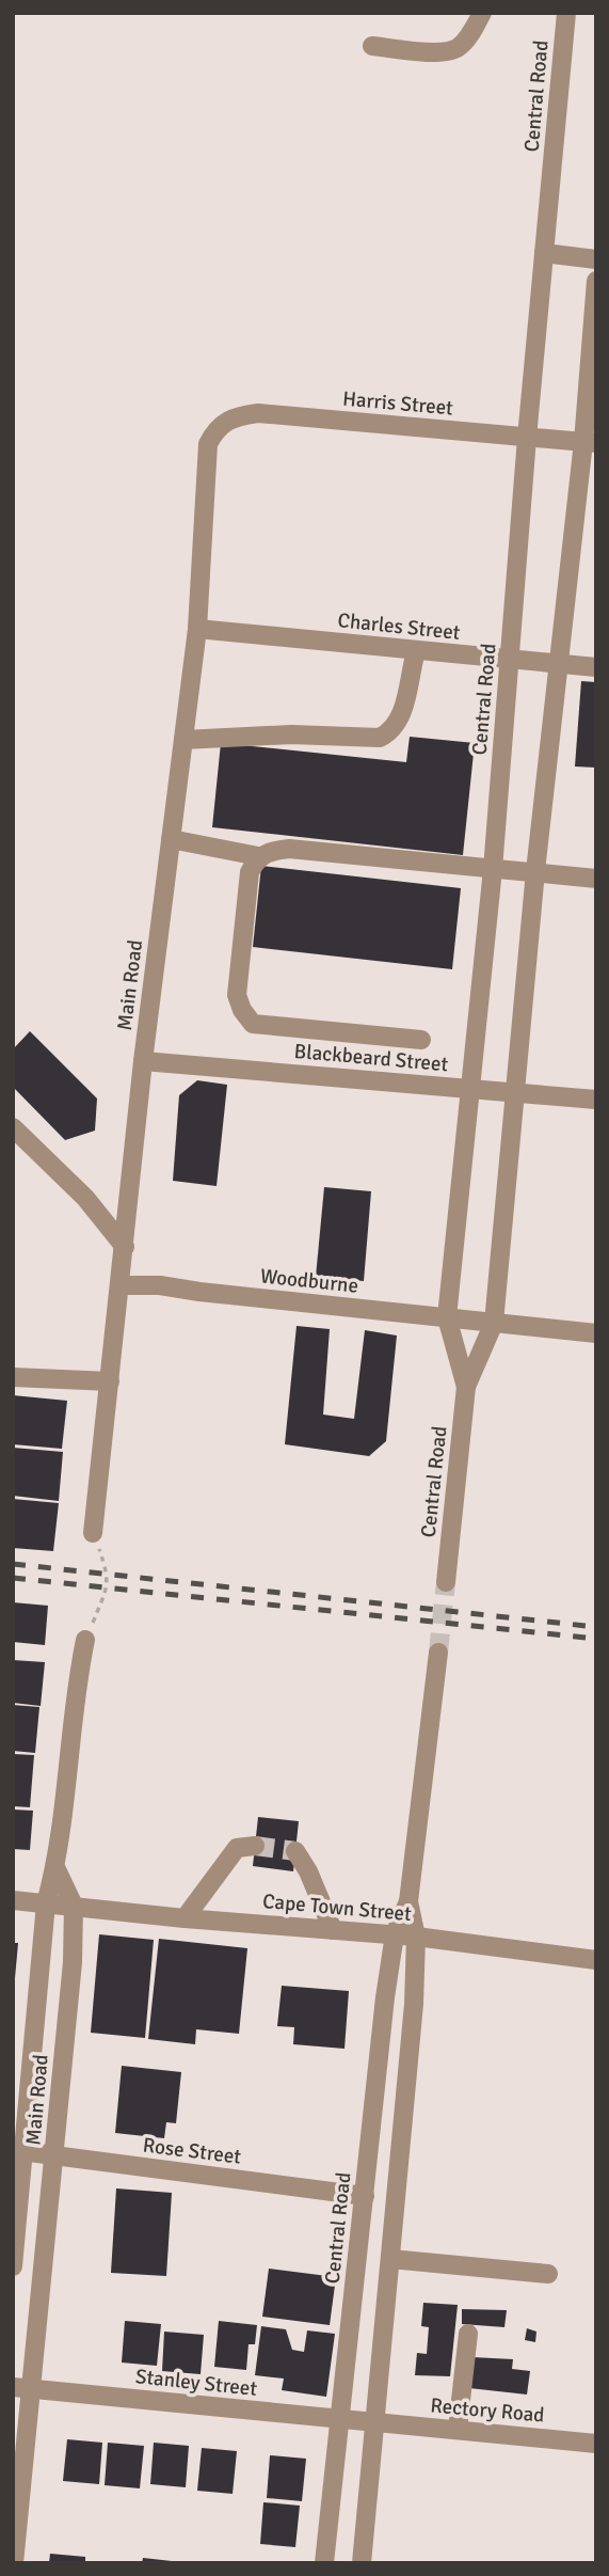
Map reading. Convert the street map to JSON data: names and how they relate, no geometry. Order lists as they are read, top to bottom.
{
  "streets": {
    "street": [
      "Central Road",
      "Harris Street",
      "Charles Street",
      "Main Road",
      "Blackbeard Street",
      "Woodburne",
      "Cape Town Street",
      "Rose Street",
      "Stanley Street",
      "Rectory Road"
    ]
  },
  "crossings": [
    ["Central Road", "Harris Street"],
    ["Central Road", "Charles Street"],
    ["Central Road", "Blackbeard Street"],
    ["Central Road", "Woodburne"],
    ["Central Road", "Cape Town Street"],
    ["Central Road", "Rose Street"],
    ["Central Road", "Stanley Street"],
    ["Central Road", "Rectory Road"],
    ["Harris Street", "Main Road"],
    ["Charles Street", "Main Road"],
    ["Main Road", "Blackbeard Street"],
    ["Main Road", "Woodburne"],
    ["Main Road", "Cape Town Street"],
    ["Main Road", "Rose Street"],
    ["Main Road", "Stanley Street"],
    ["Stanley Street", "Rectory Road"]
  ]
}
